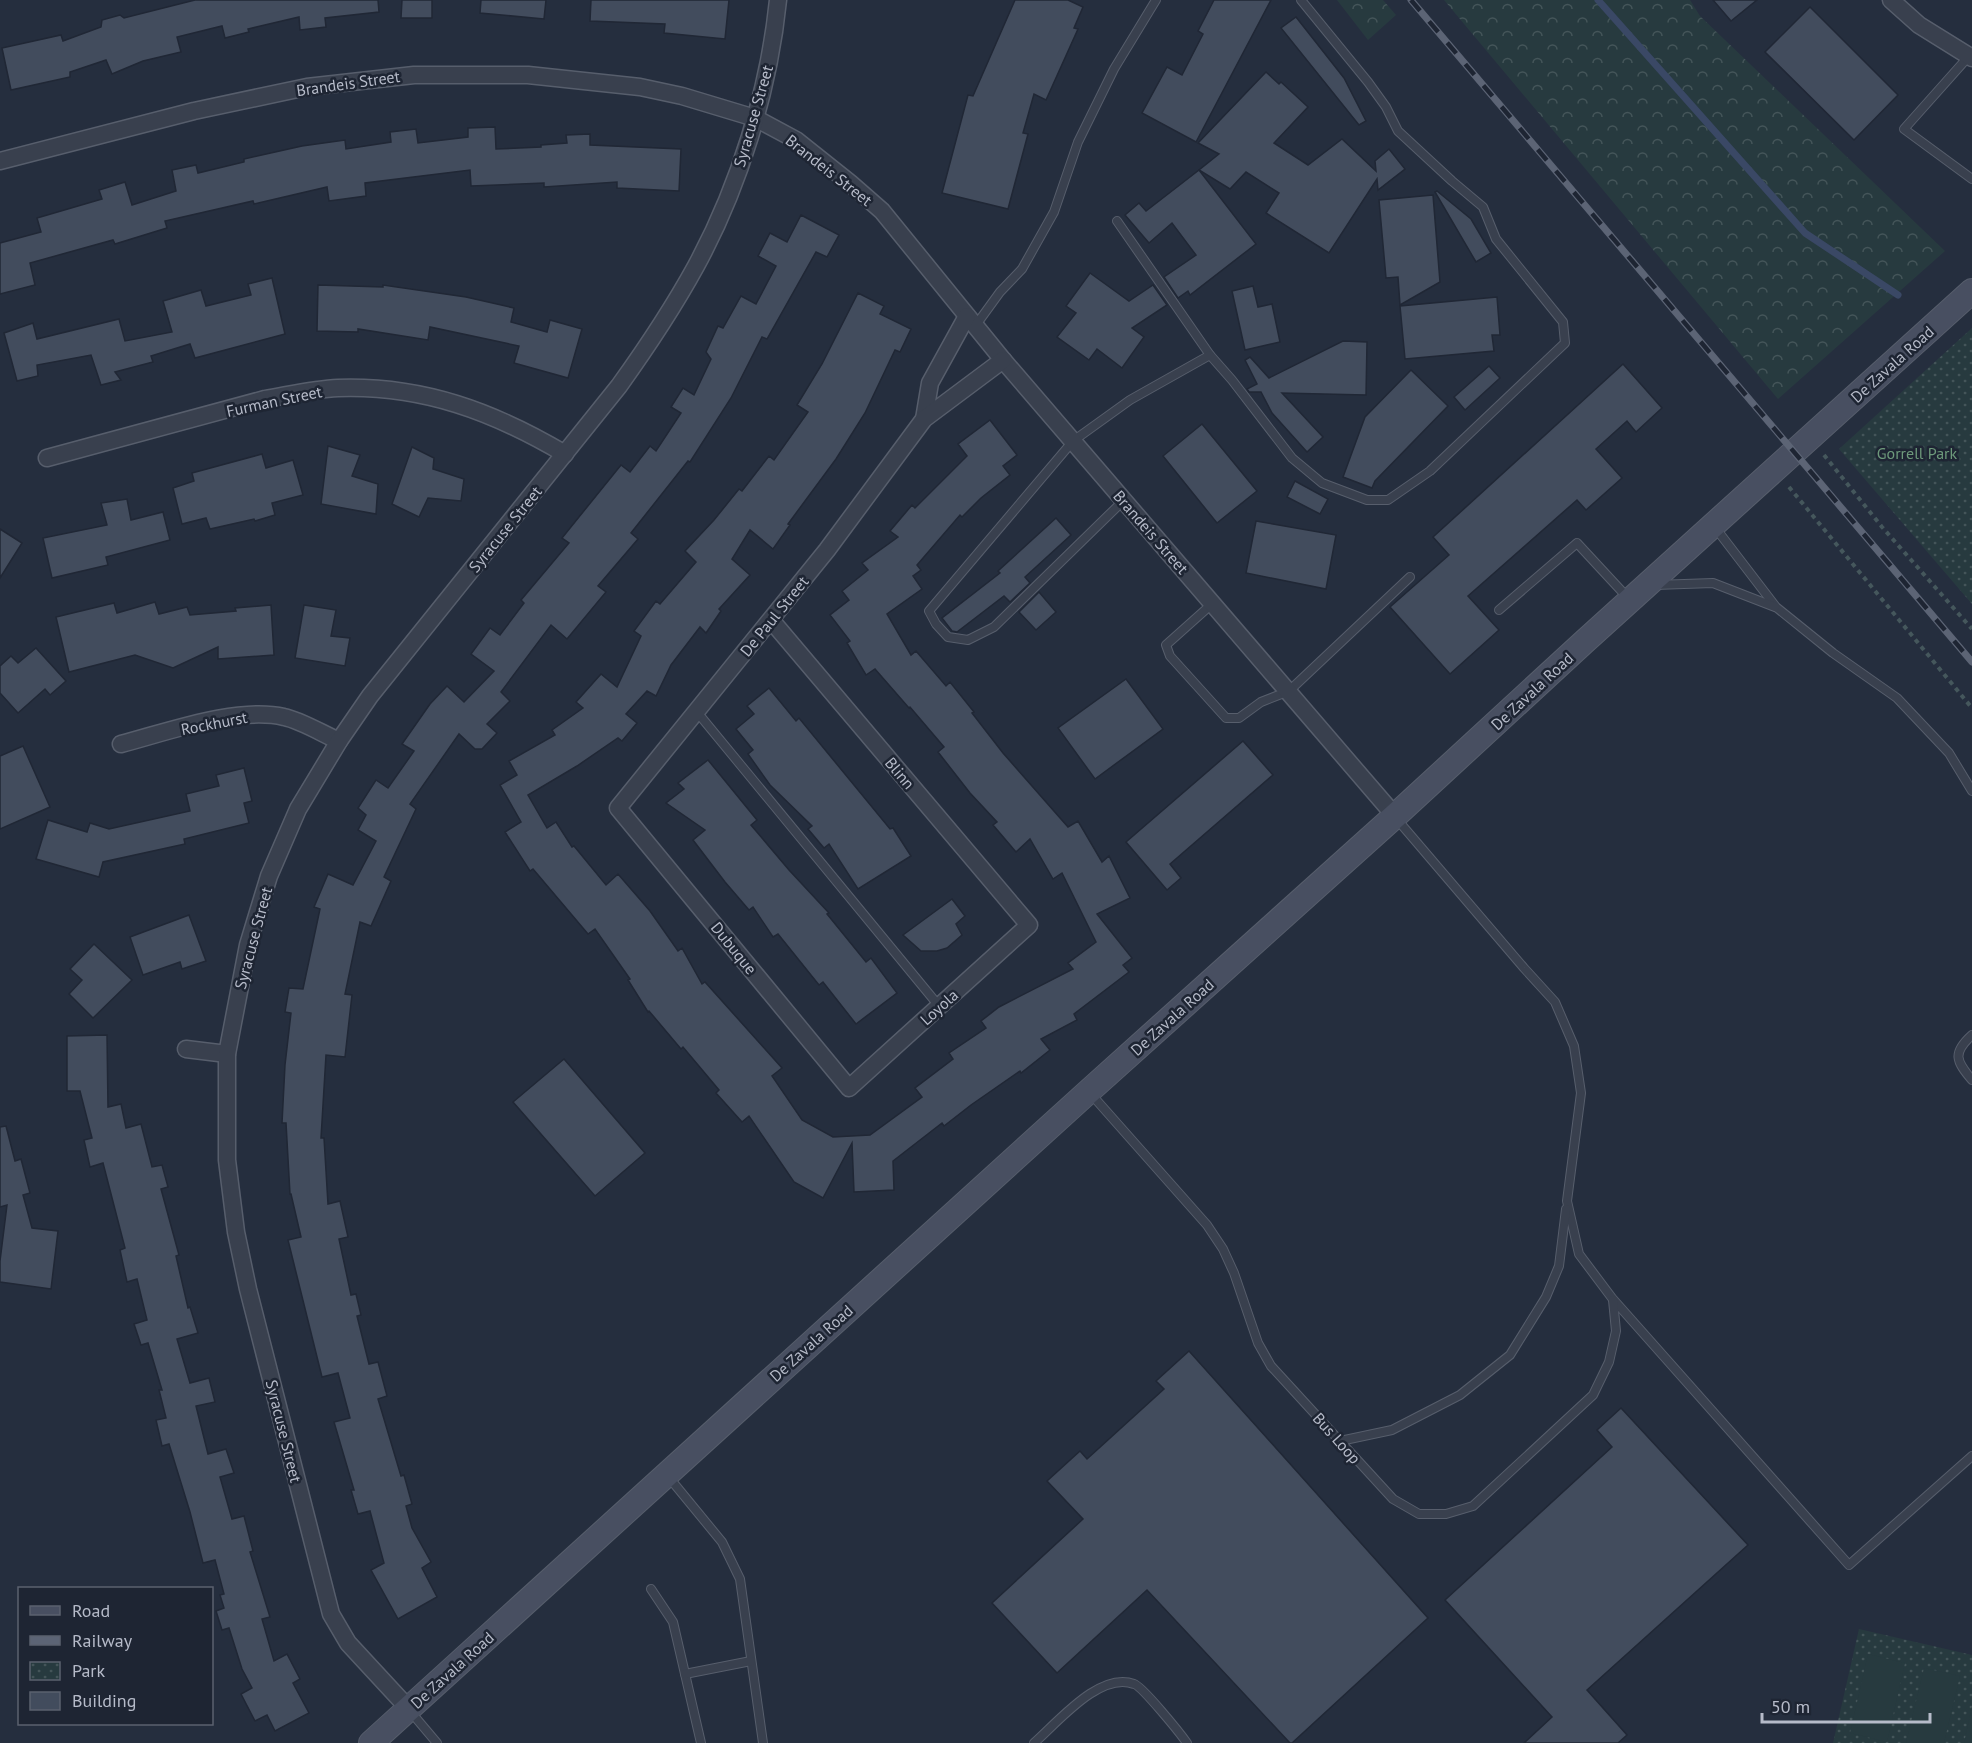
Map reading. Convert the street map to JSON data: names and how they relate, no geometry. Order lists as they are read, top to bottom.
{
  "streets": {
    "main road": ["De Zavala Road"],
    "street": [
      "Brandeis Street",
      "Syracuse Street",
      "Furman Street",
      "De Paul Street",
      "Rockhurst",
      "Blinn",
      "Dubuque",
      "Loyola"
    ],
    "lane": ["Bus Loop"]
  },
  "crossings": [
    ["Brandeis Street", "Syracuse Street"],
    ["Brandeis Street", "De Zavala Road"],
    ["Brandeis Street", "De Paul Street"],
    ["Syracuse Street", "De Zavala Road"],
    ["Syracuse Street", "Furman Street"],
    ["Syracuse Street", "Rockhurst"],
    ["De Zavala Road", "Bus Loop"],
    ["De Paul Street", "Blinn"],
    ["De Paul Street", "Dubuque"],
    ["Blinn", "Loyola"],
    ["Dubuque", "Loyola"]
  ],
  "parks": ["Gorrell Park"],
  "legend": [
    "Road",
    "Railway",
    "Park",
    "Building"
  ],
  "scale_bar": "50 m"
}
